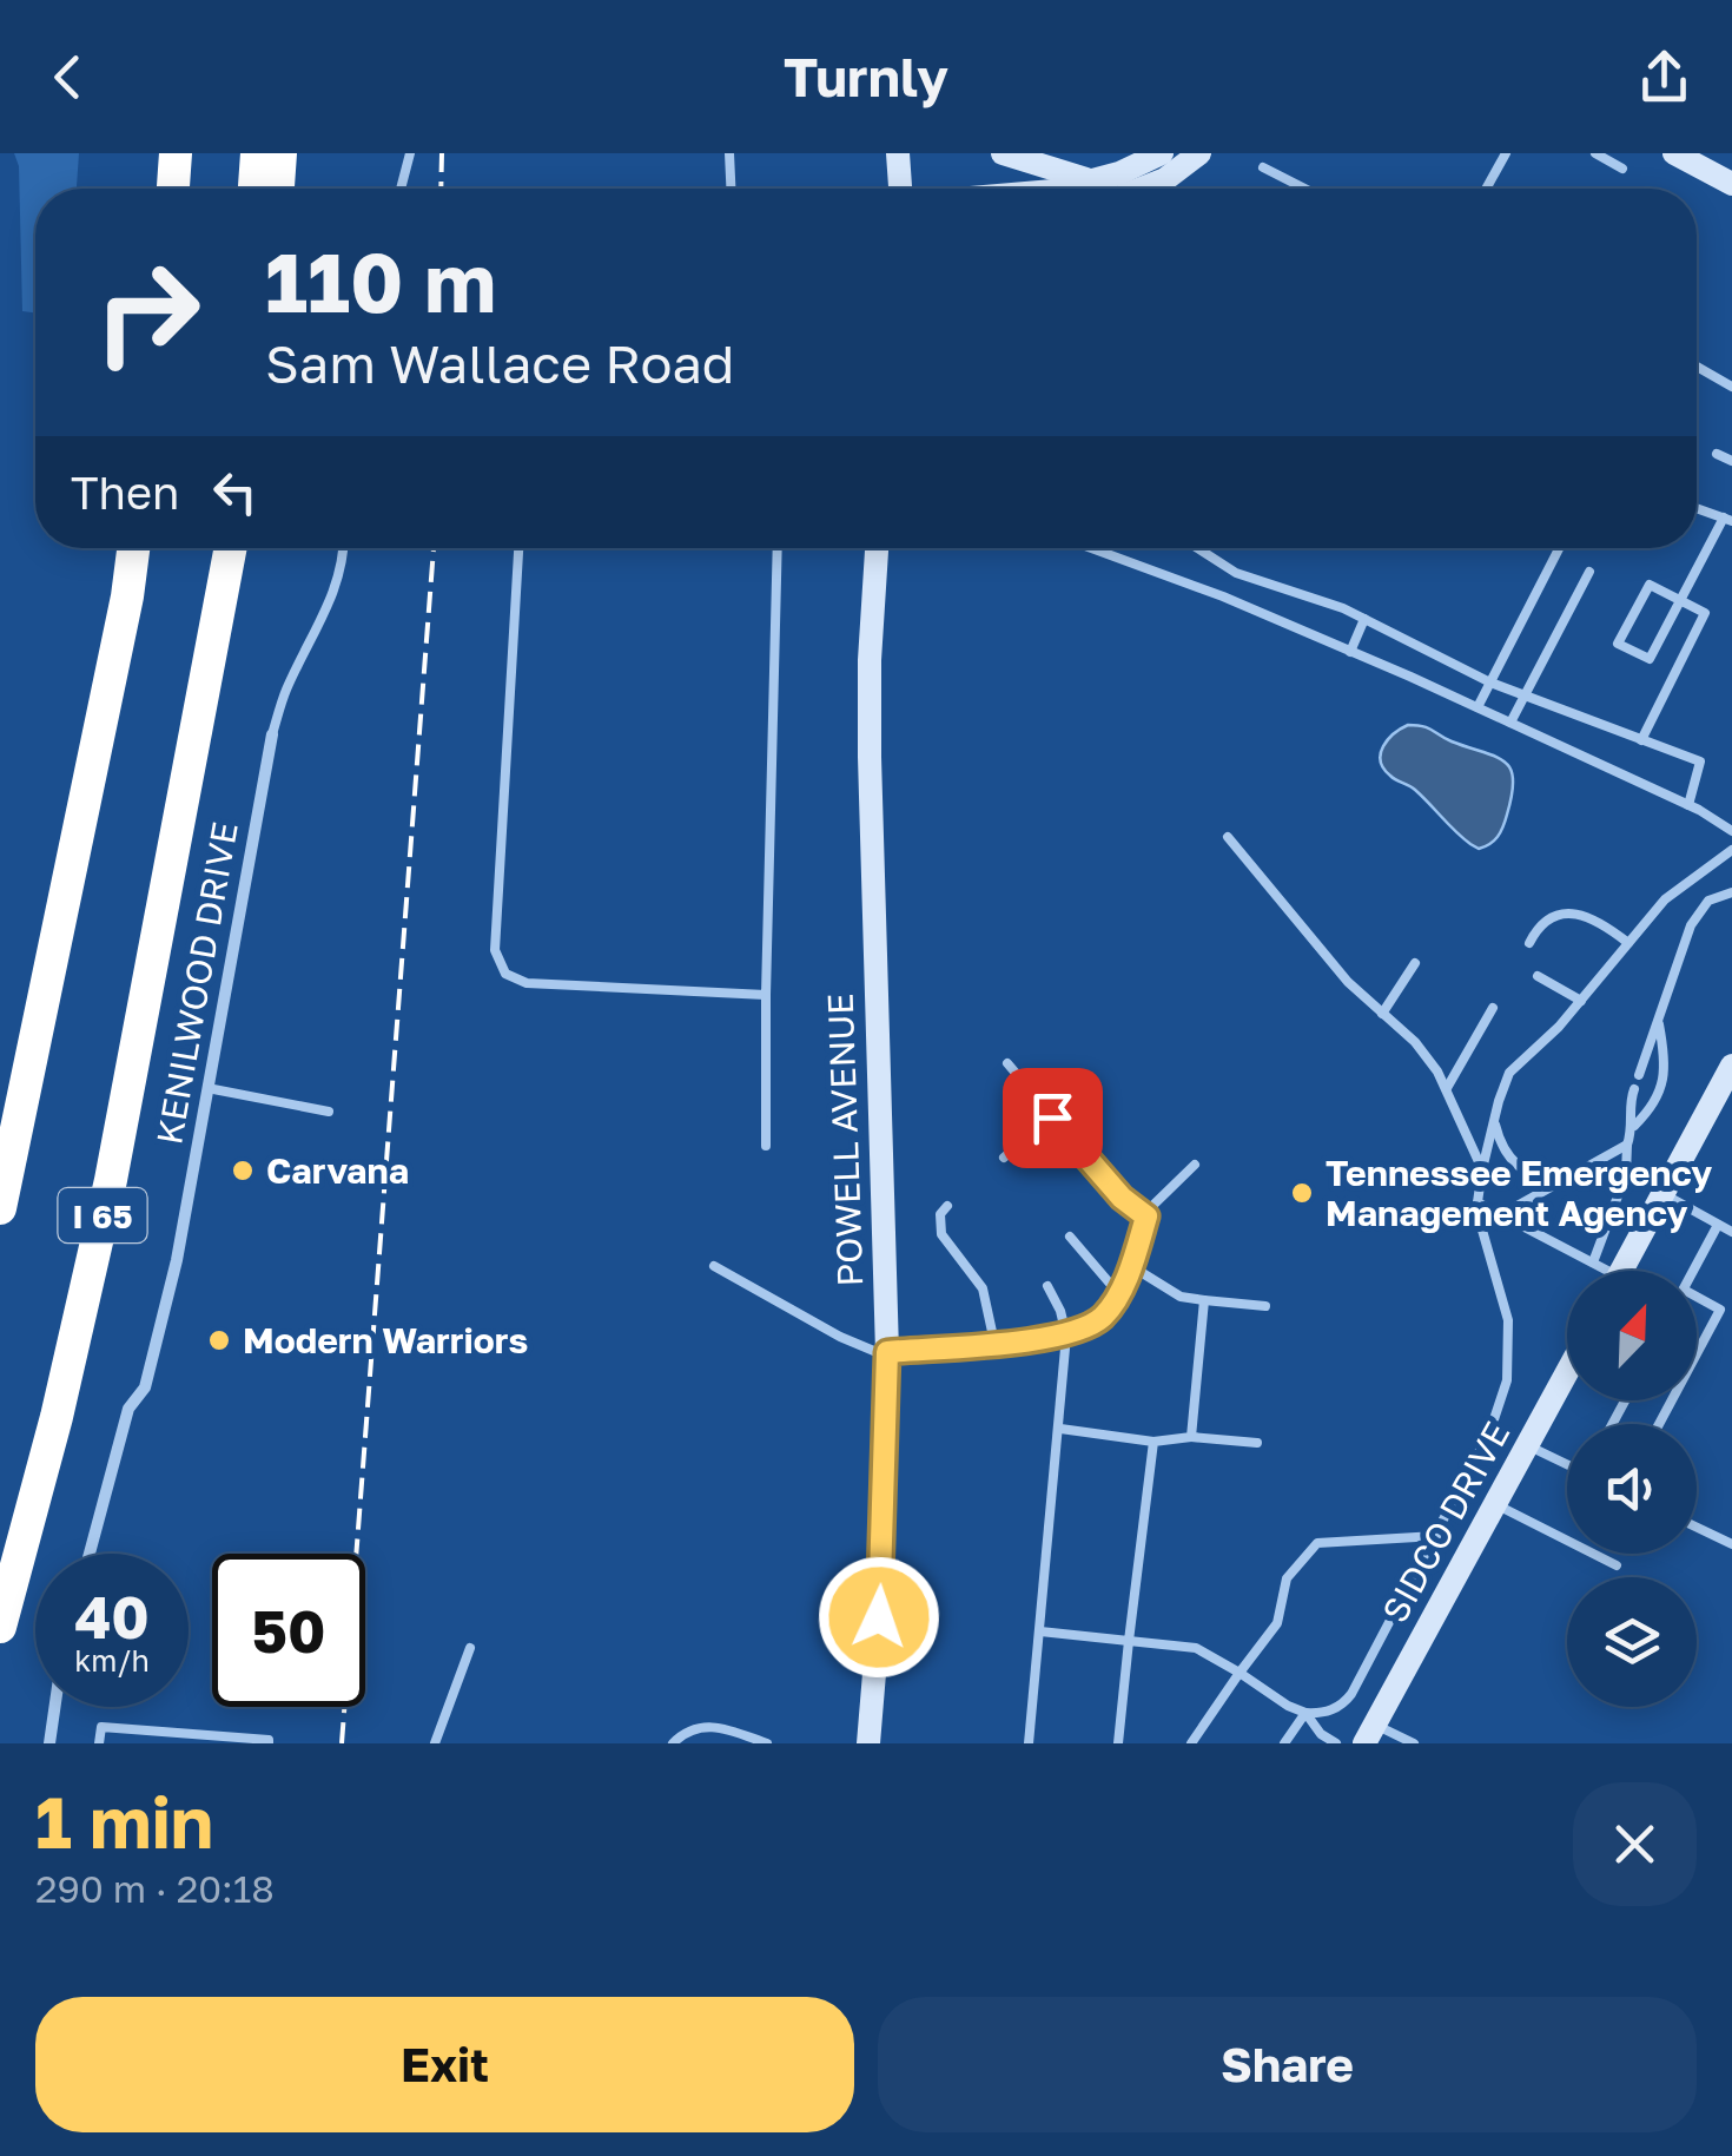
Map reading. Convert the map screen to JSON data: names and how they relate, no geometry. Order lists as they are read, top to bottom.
{
  "streets": {
    "highway": ["I 65"],
    "main road": ["POWELL AVENUE", "SIDCO DRIVE"],
    "street": ["KENILWOOD DRIVE"]
  },
  "places": ["Carvana", "Tennessee Emergency Management Agency", "Modern Warriors"],
  "north": "top right",
  "page": {
    "header": "Turnly",
    "turn": ["110 m", "Sam Wallace Road"],
    "then": "Then",
    "speed": "40 km/h",
    "limit": "50",
    "heading": ["1 min", "290 m · 20:18"],
    "buttons": ["Exit", "Share"]
  }
}
